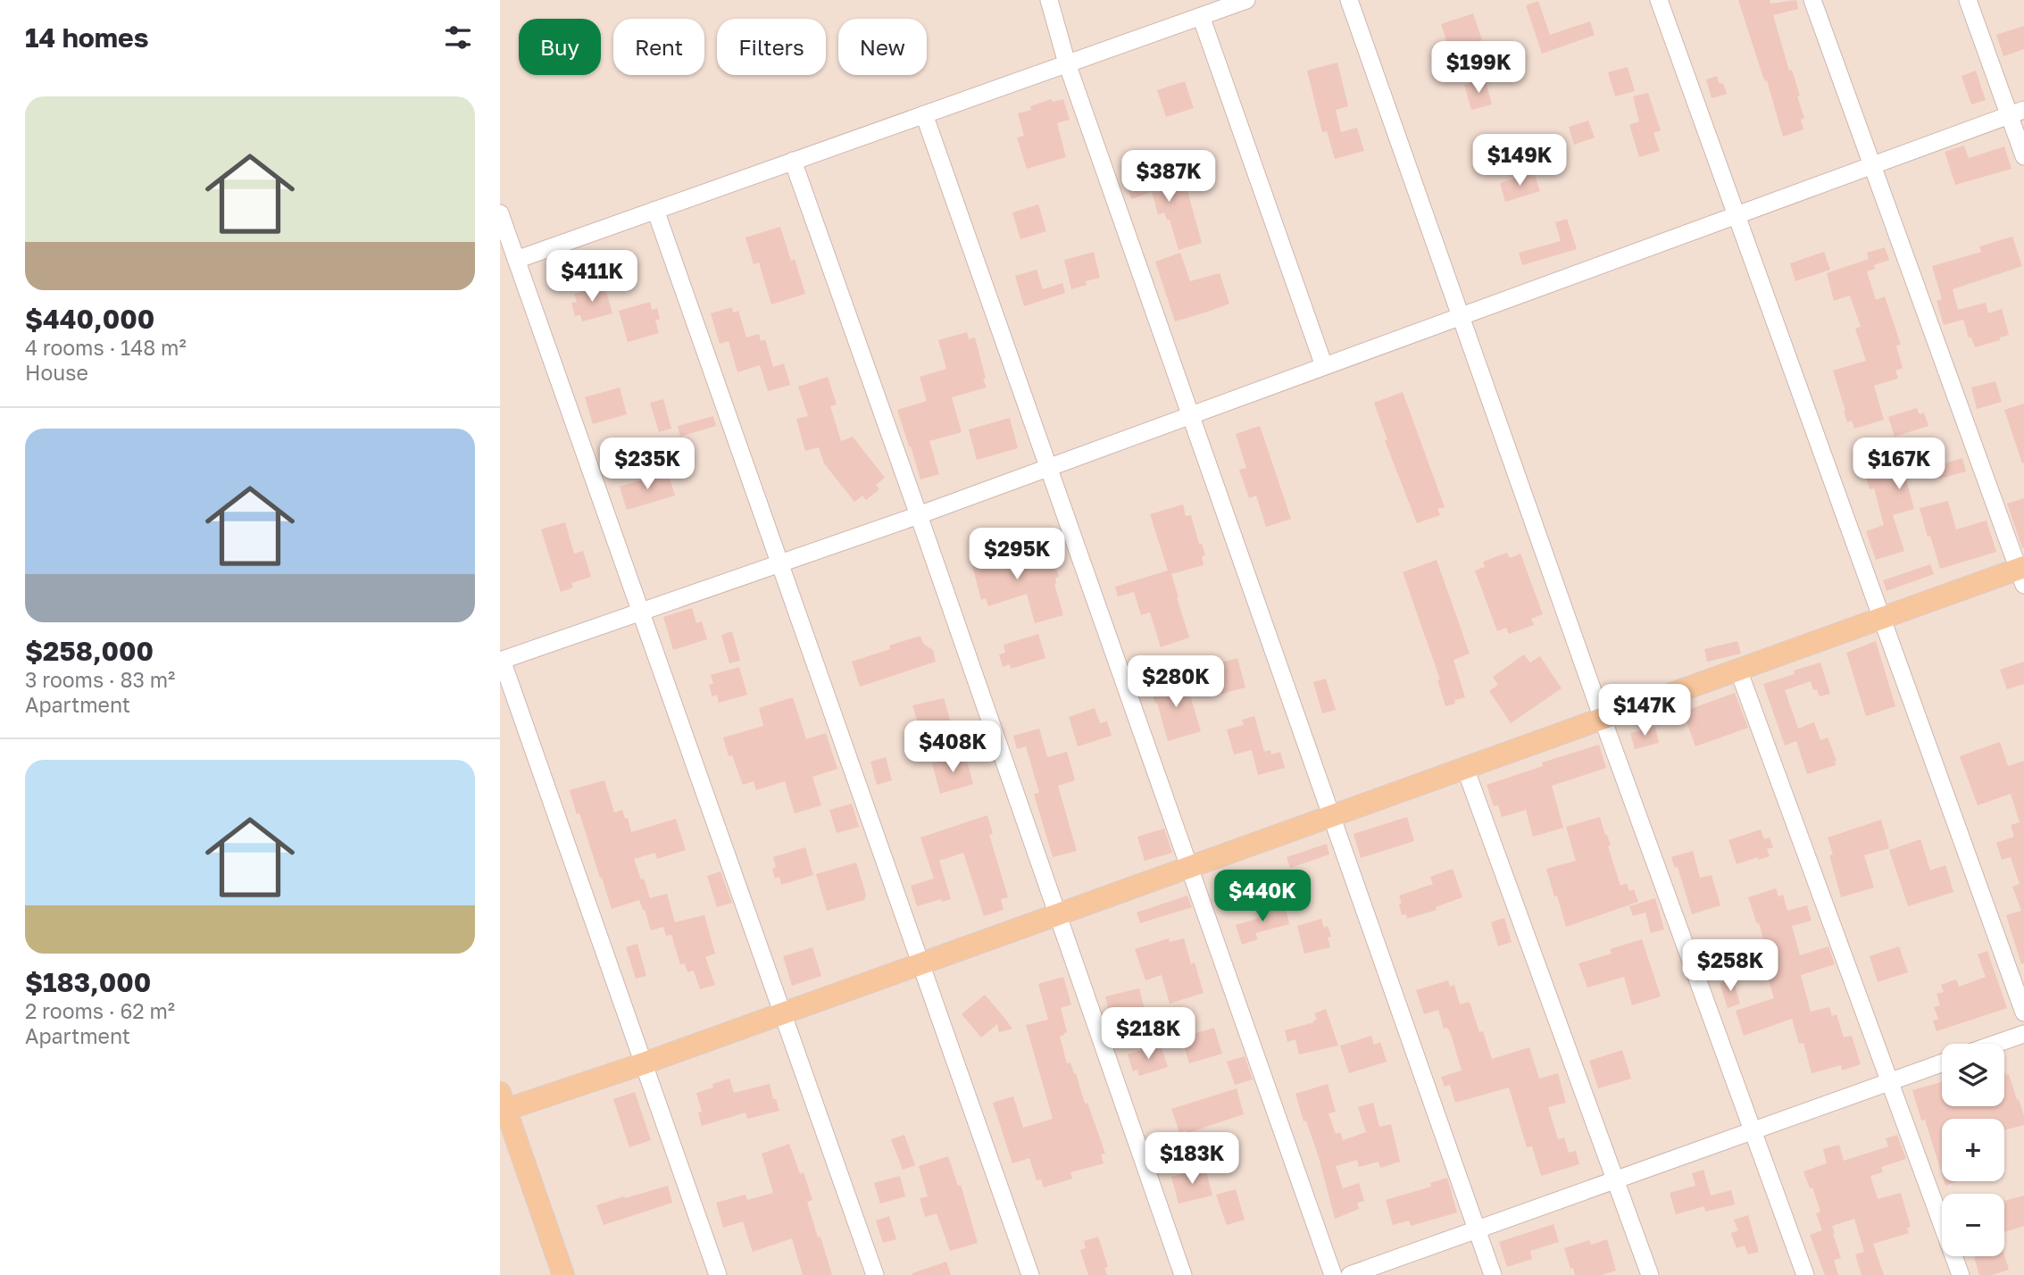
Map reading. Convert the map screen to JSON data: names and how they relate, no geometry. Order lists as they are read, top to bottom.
{
  "page": {
    "heading": "14 homes",
    "chip": [
      "Buy",
      "Rent",
      "Filters",
      "New"
    ],
    "price": [
      "$199K",
      "$149K",
      "$387K",
      "$411K",
      "$235K",
      "$167K",
      "$295K",
      "$280K",
      "$147K",
      "$408K",
      "$440K",
      "$258K",
      "$218K",
      "$183K"
    ],
    "list": [
      {
        "name": "$440,000",
        "note": "4 rooms · 148 m² · House"
      },
      {
        "name": "$258,000",
        "note": "3 rooms · 83 m² · Apartment"
      },
      {
        "name": "$183,000",
        "note": "2 rooms · 62 m² · Apartment"
      }
    ],
    "map_buttons": ["+", "−"]
  }
}
